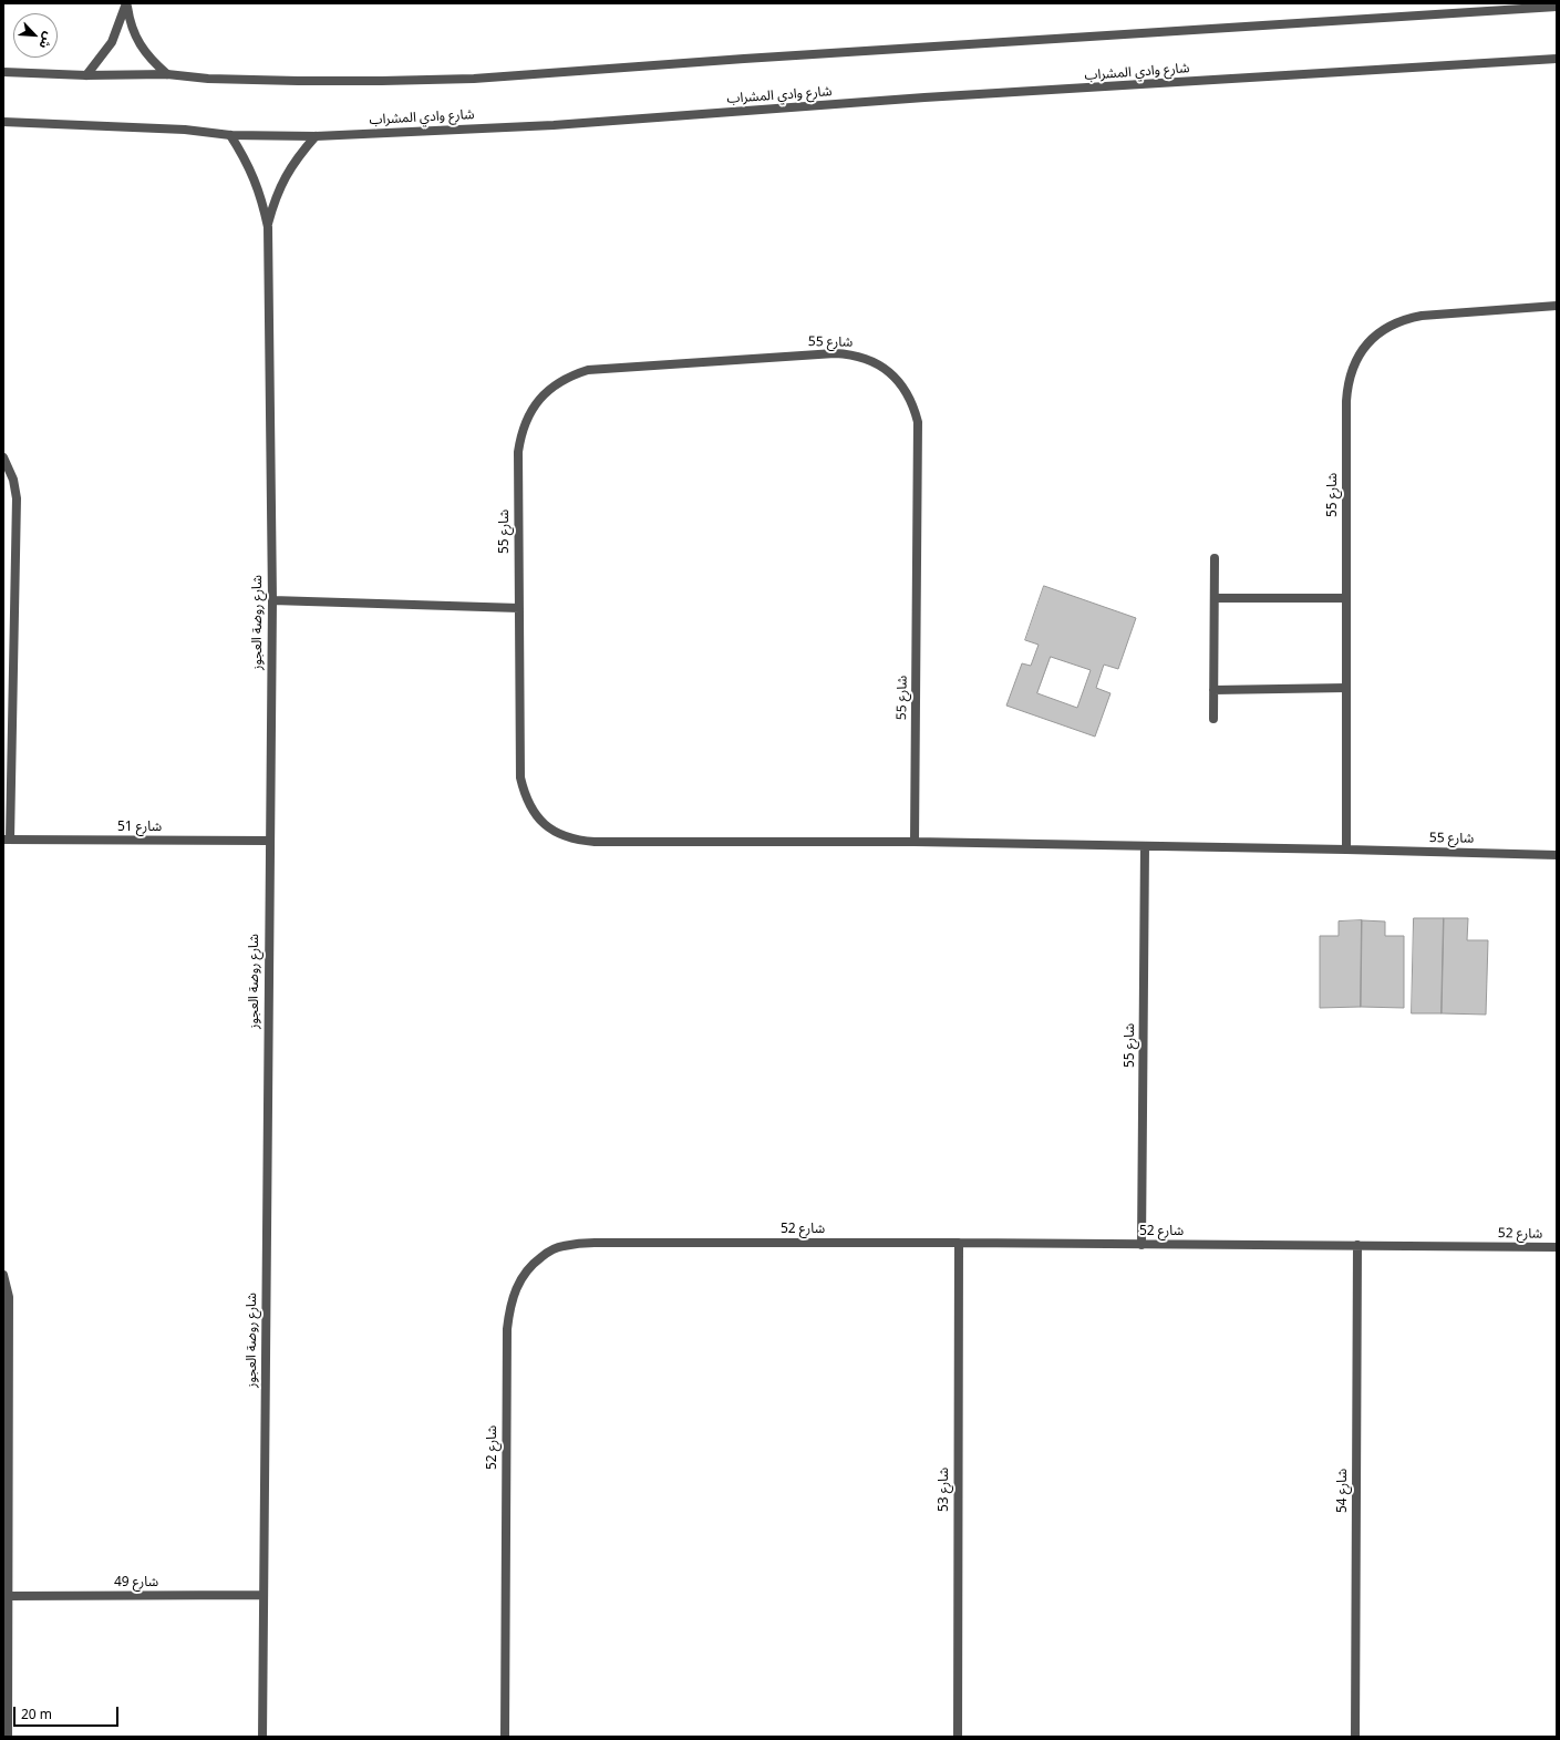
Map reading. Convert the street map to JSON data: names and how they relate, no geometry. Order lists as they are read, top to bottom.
{
  "streets": {
    "street": [
      "شارع وادي المشراب",
      "شارع 55",
      "شارع روضة العجوز",
      "شارع 51",
      "شارع 52",
      "شارع 53",
      "شارع 54",
      "شارع 49"
    ]
  },
  "crossings": [
    ["شارع وادي المشراب", "شارع روضة العجوز"],
    ["شارع 55", "شارع 52"],
    ["شارع روضة العجوز", "شارع 51"],
    ["شارع روضة العجوز", "شارع 49"],
    ["شارع 52", "شارع 53"],
    ["شارع 52", "شارع 54"]
  ],
  "scale_bar": "20 m",
  "north": "bottom right"
}
